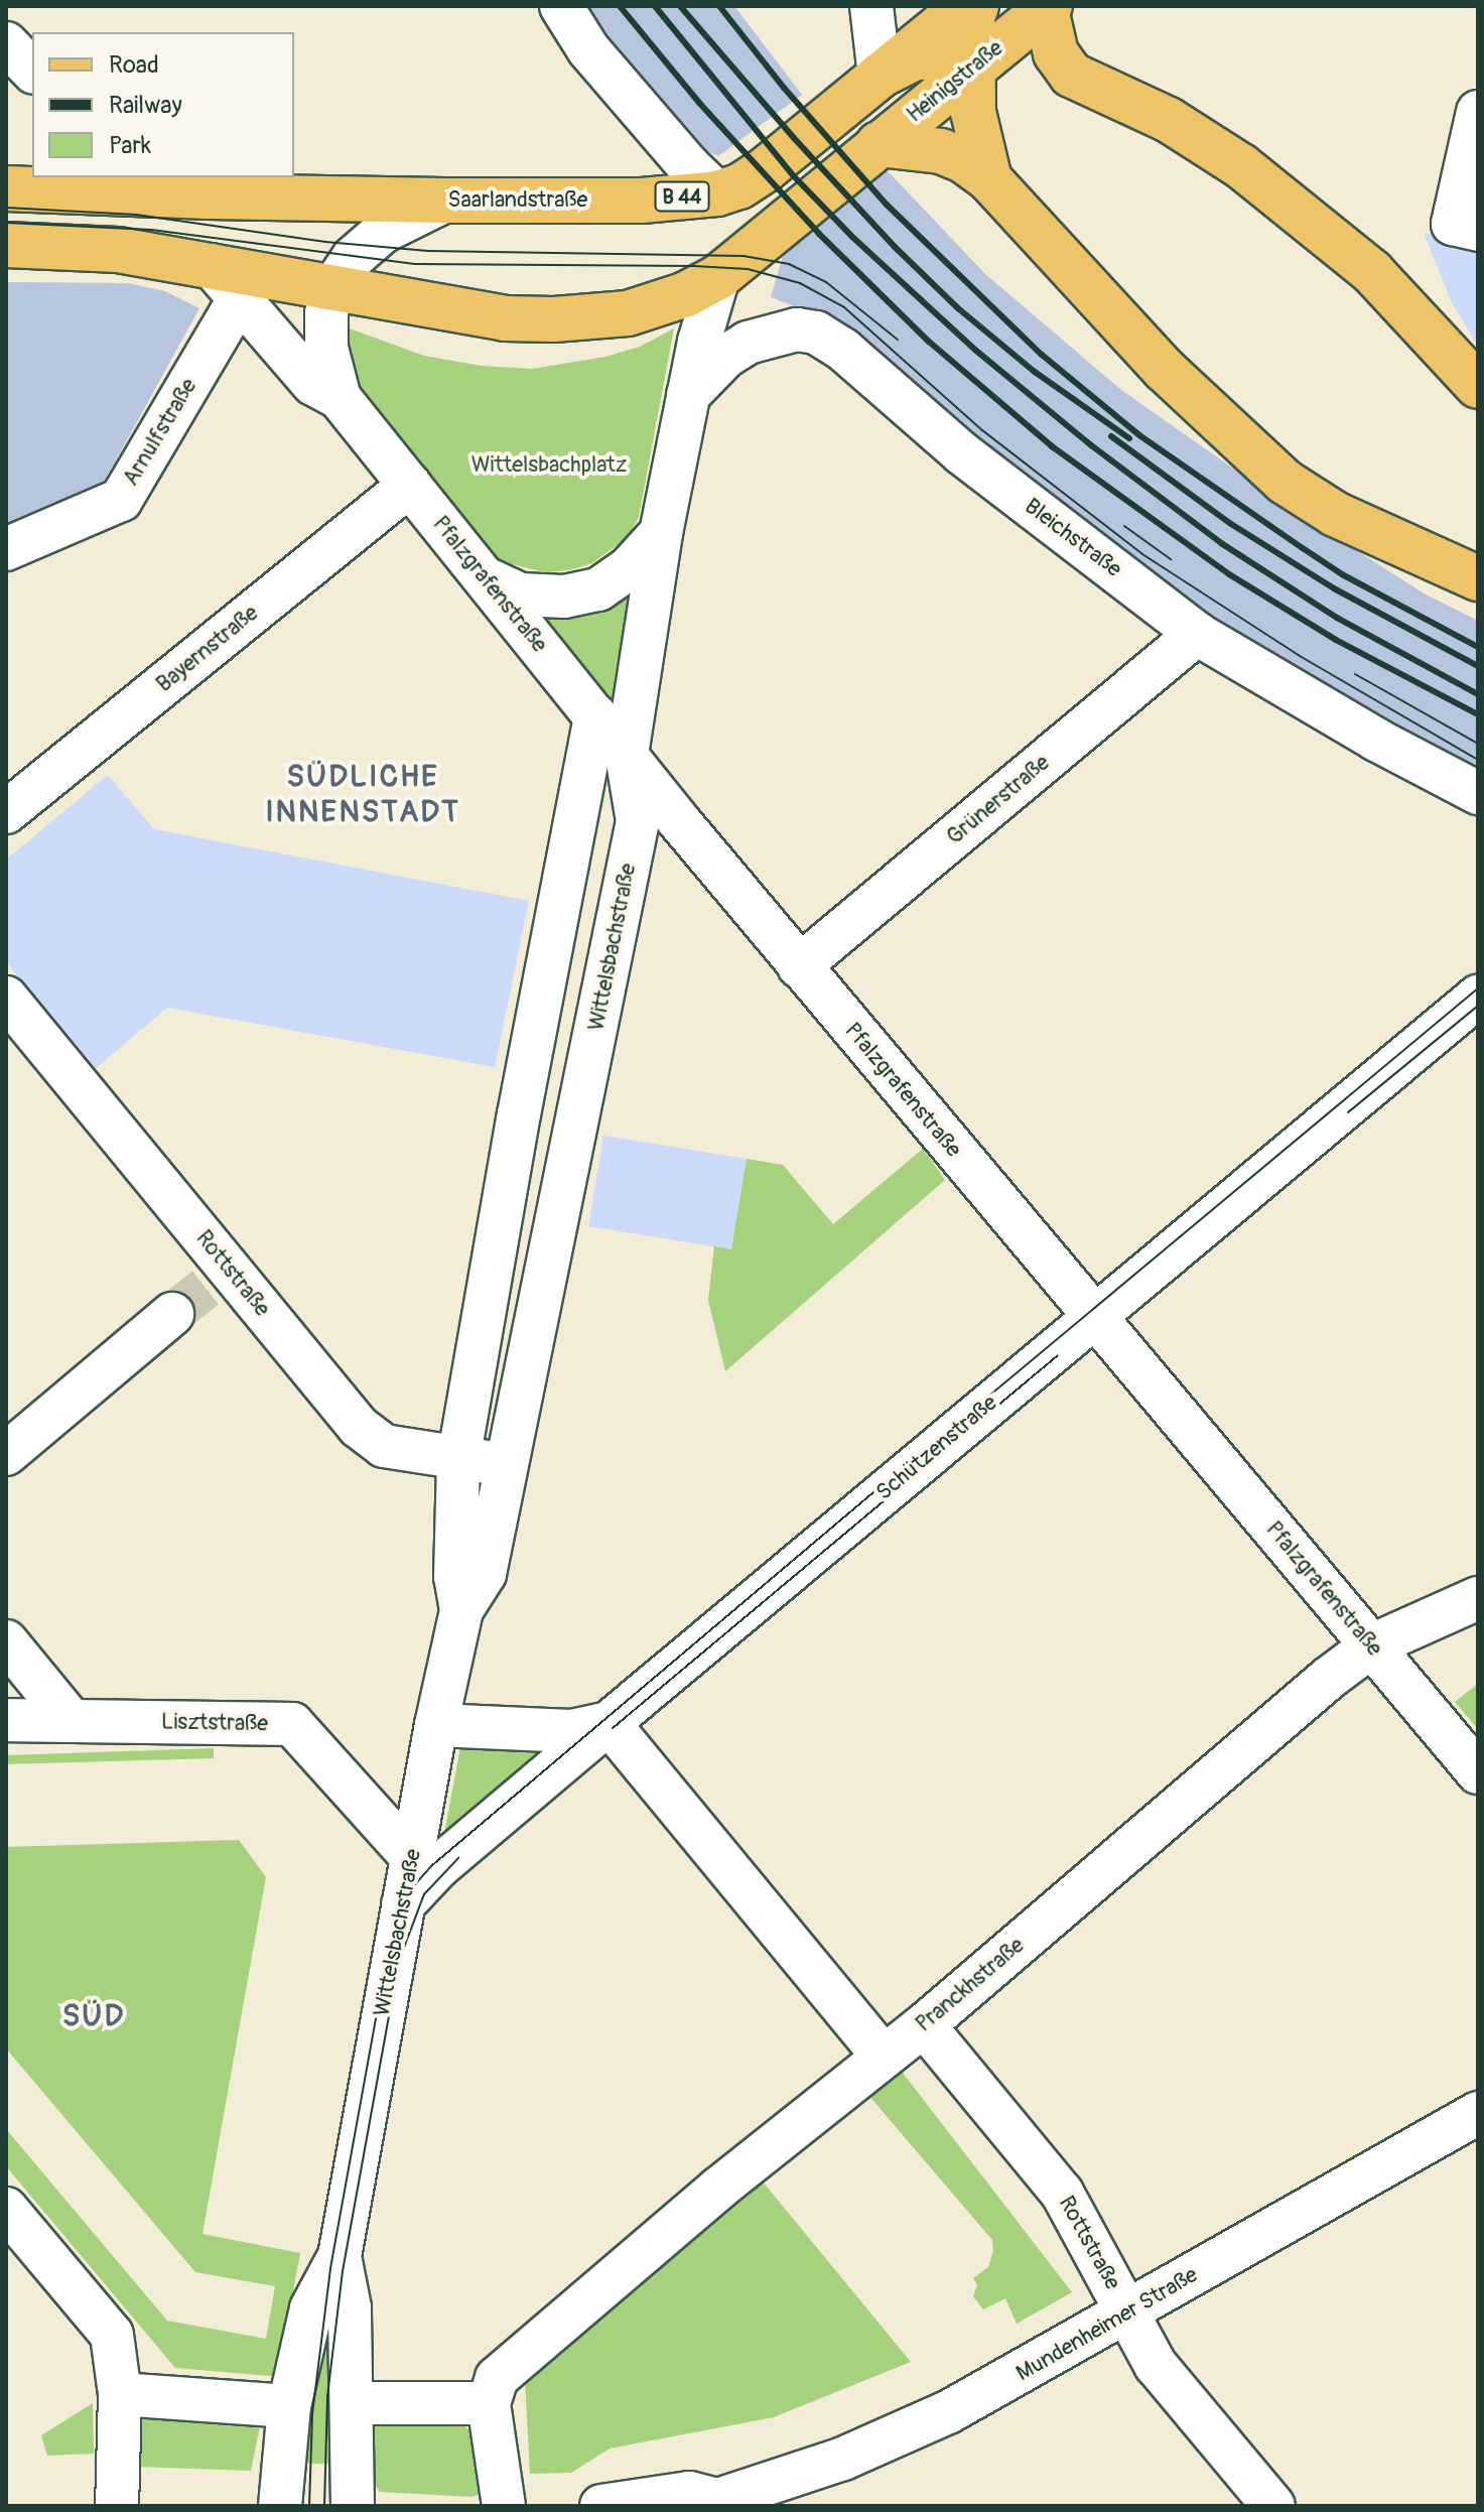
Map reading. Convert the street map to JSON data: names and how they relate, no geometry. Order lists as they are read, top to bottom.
{
  "streets": {
    "main road": ["Heinigstraße", "B 44", "Saarlandstraße"],
    "street": [
      "Arnulfstraße",
      "Bleichstraße",
      "Pfalzgrafenstraße",
      "Bayernstraße",
      "Grünerstraße",
      "Wittelsbachstraße",
      "Rottstraße",
      "Schützenstraße",
      "Lisztstraße",
      "Pranckhstraße",
      "Mundenheimer Straße"
    ]
  },
  "crossings": [
    ["Saarlandstraße", "Pfalzgrafenstraße"],
    ["Arnulfstraße", "Pfalzgrafenstraße"],
    ["Bleichstraße", "Grünerstraße"],
    ["Bleichstraße", "Wittelsbachstraße"],
    ["Pfalzgrafenstraße", "Bayernstraße"],
    ["Pfalzgrafenstraße", "Grünerstraße"],
    ["Pfalzgrafenstraße", "Wittelsbachstraße"],
    ["Pfalzgrafenstraße", "Schützenstraße"],
    ["Pfalzgrafenstraße", "Pranckhstraße"],
    ["Wittelsbachstraße", "Rottstraße"],
    ["Wittelsbachstraße", "Schützenstraße"],
    ["Wittelsbachstraße", "Lisztstraße"],
    ["Rottstraße", "Pranckhstraße"],
    ["Rottstraße", "Mundenheimer Straße"]
  ],
  "districts": ["SÜDLICHE INNENSTADT", "SÜD"],
  "parks": ["Wittelsbachplatz"],
  "legend": ["Road", "Railway", "Park"]
}
